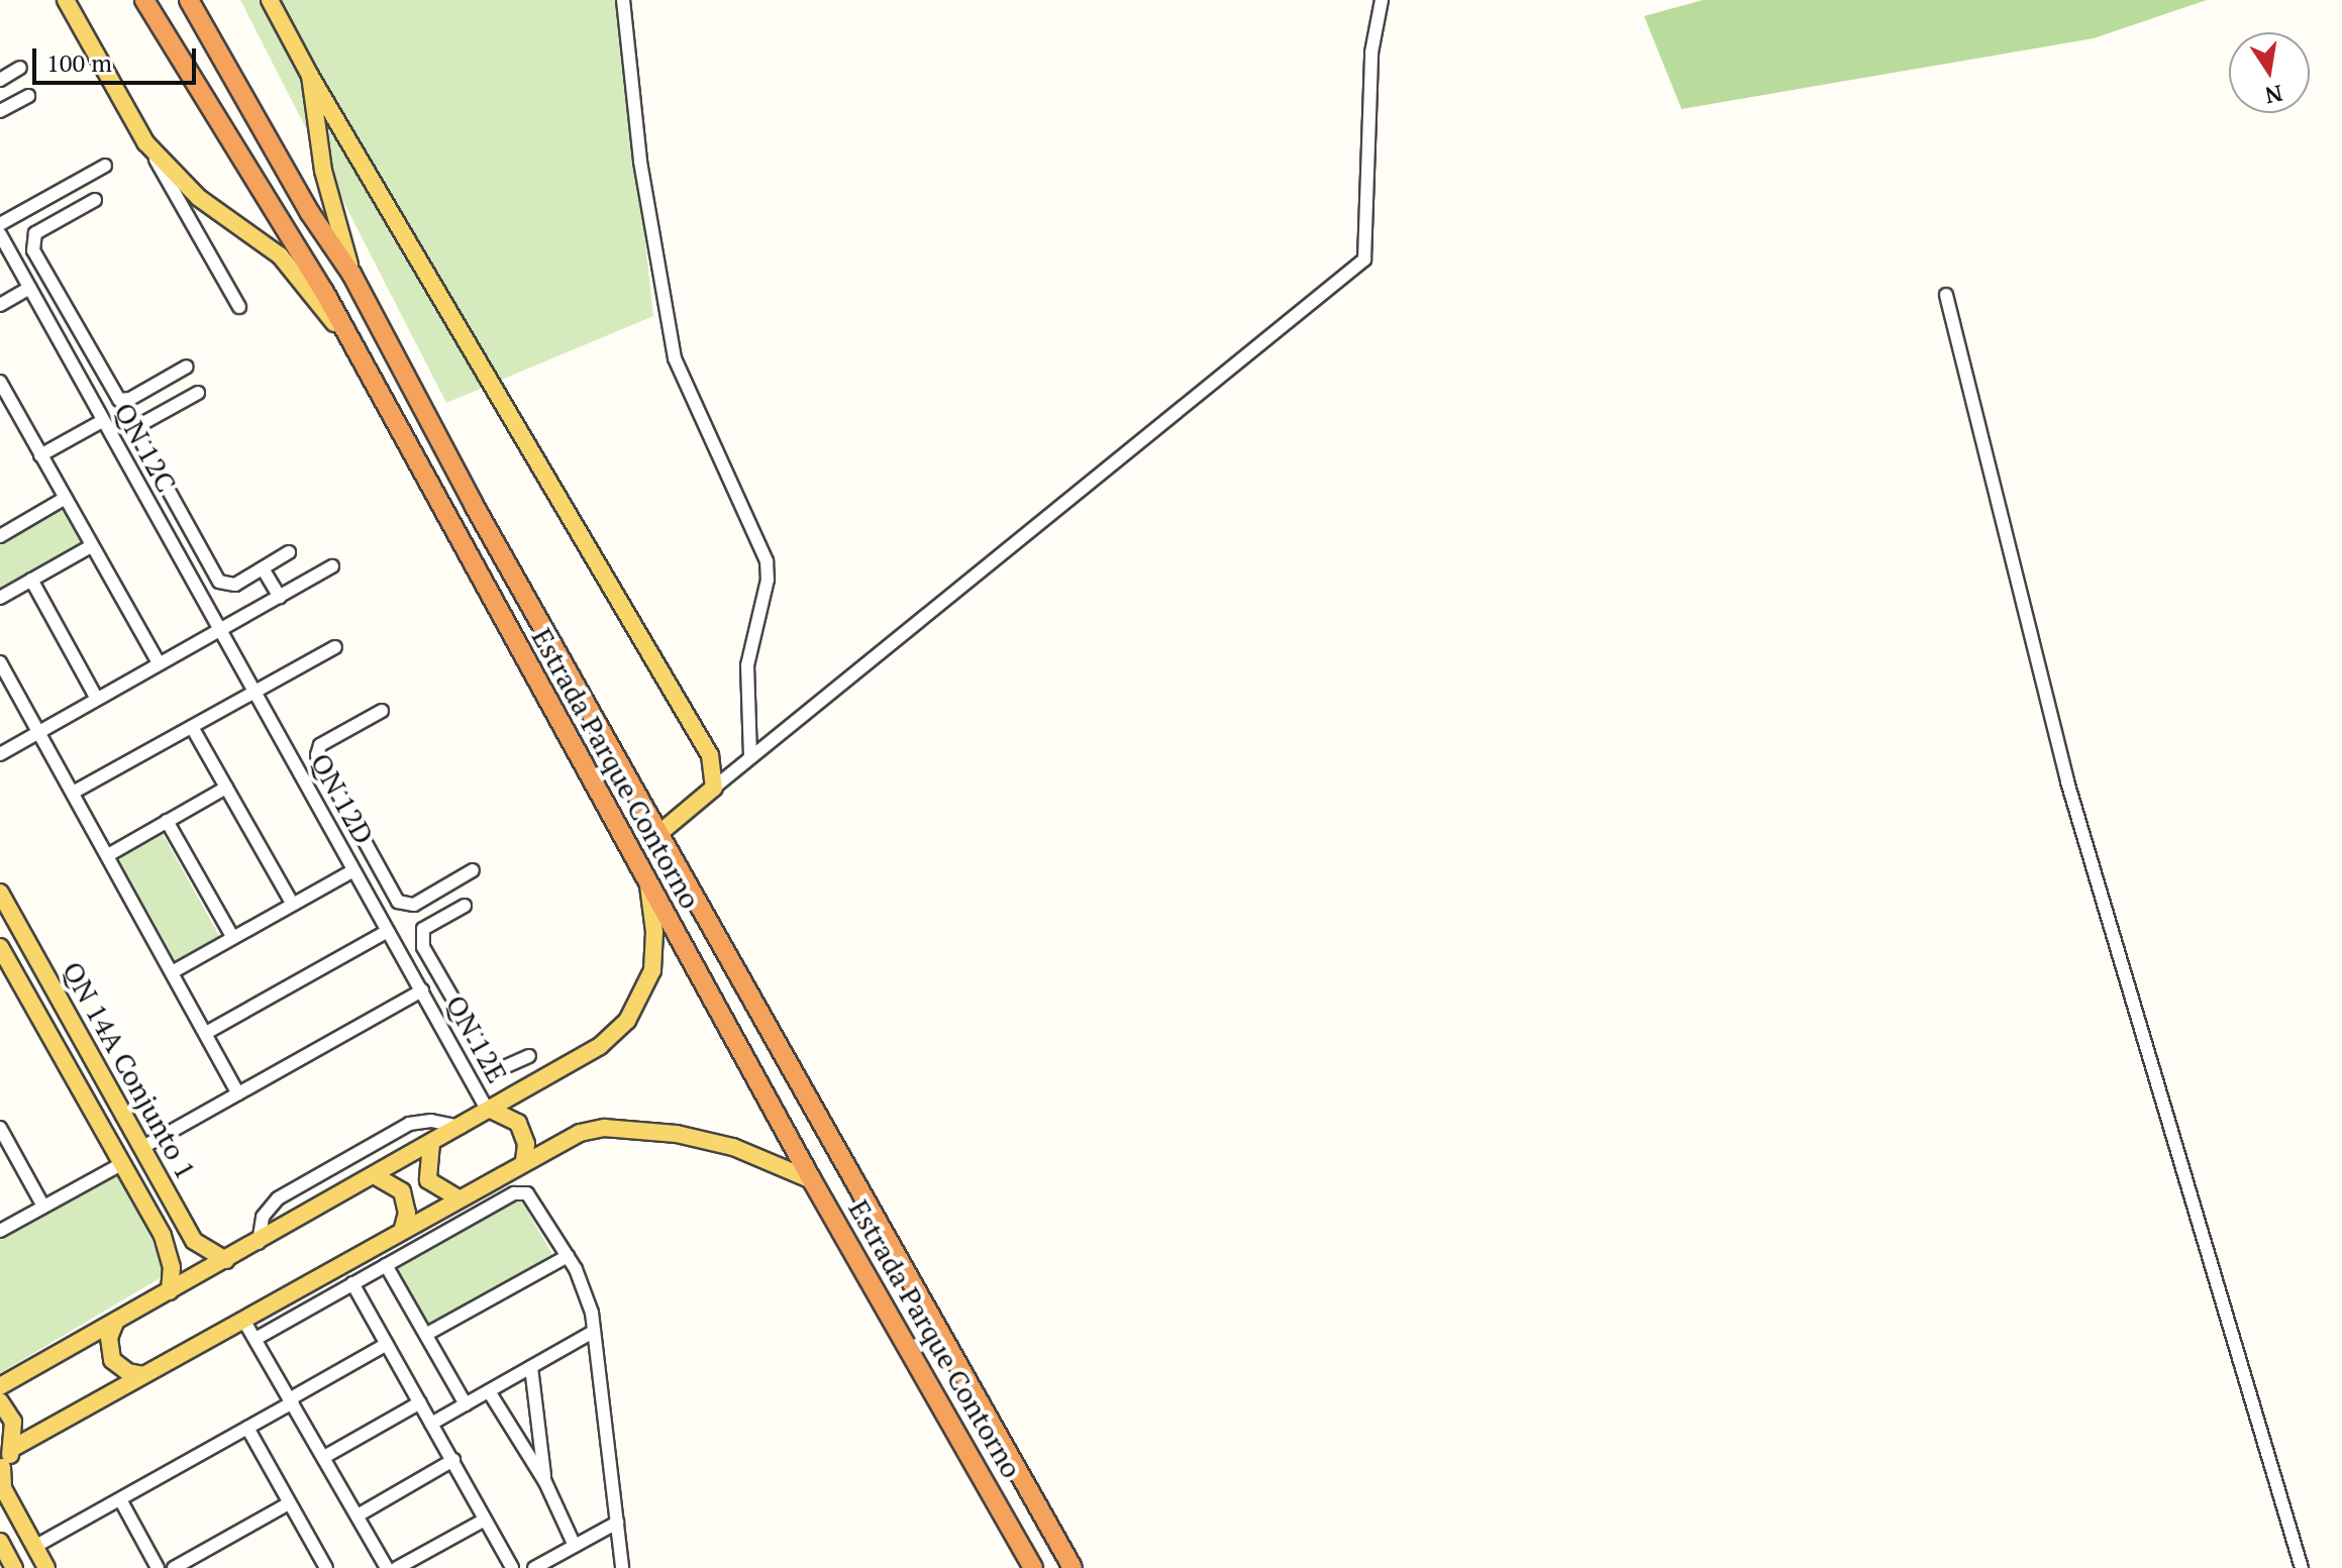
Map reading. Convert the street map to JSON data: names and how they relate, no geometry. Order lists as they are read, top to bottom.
{
  "streets": {
    "highway": ["Estrada Parque Contorno"],
    "main road": ["QN 14A Conjunto 1"],
    "street": ["QN 12C", "QN 12D", "QN 12E"]
  },
  "crossings": [
    ["QN 12C", "QN 12D"],
    ["QN 12D", "QN 12E"]
  ],
  "scale_bar": "100 m",
  "north": "bottom"
}
